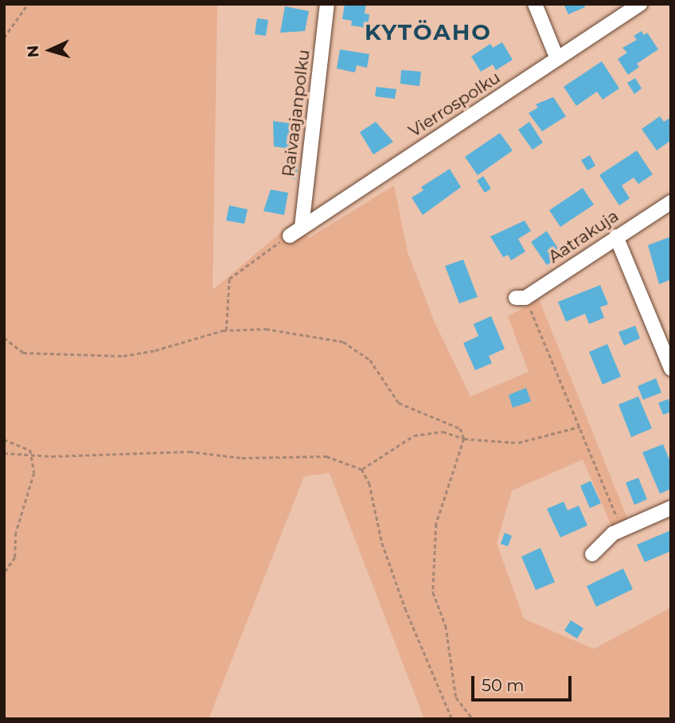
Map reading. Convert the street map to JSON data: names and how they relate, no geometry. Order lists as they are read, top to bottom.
{
  "streets": {
    "street": ["Vierrospolku", "Raivaajanpolku", "Aatrakuja"]
  },
  "crossings": [
    ["Vierrospolku", "Raivaajanpolku"]
  ],
  "districts": ["KYTÖAHO"],
  "scale_bar": "50 m",
  "north": "left"
}
